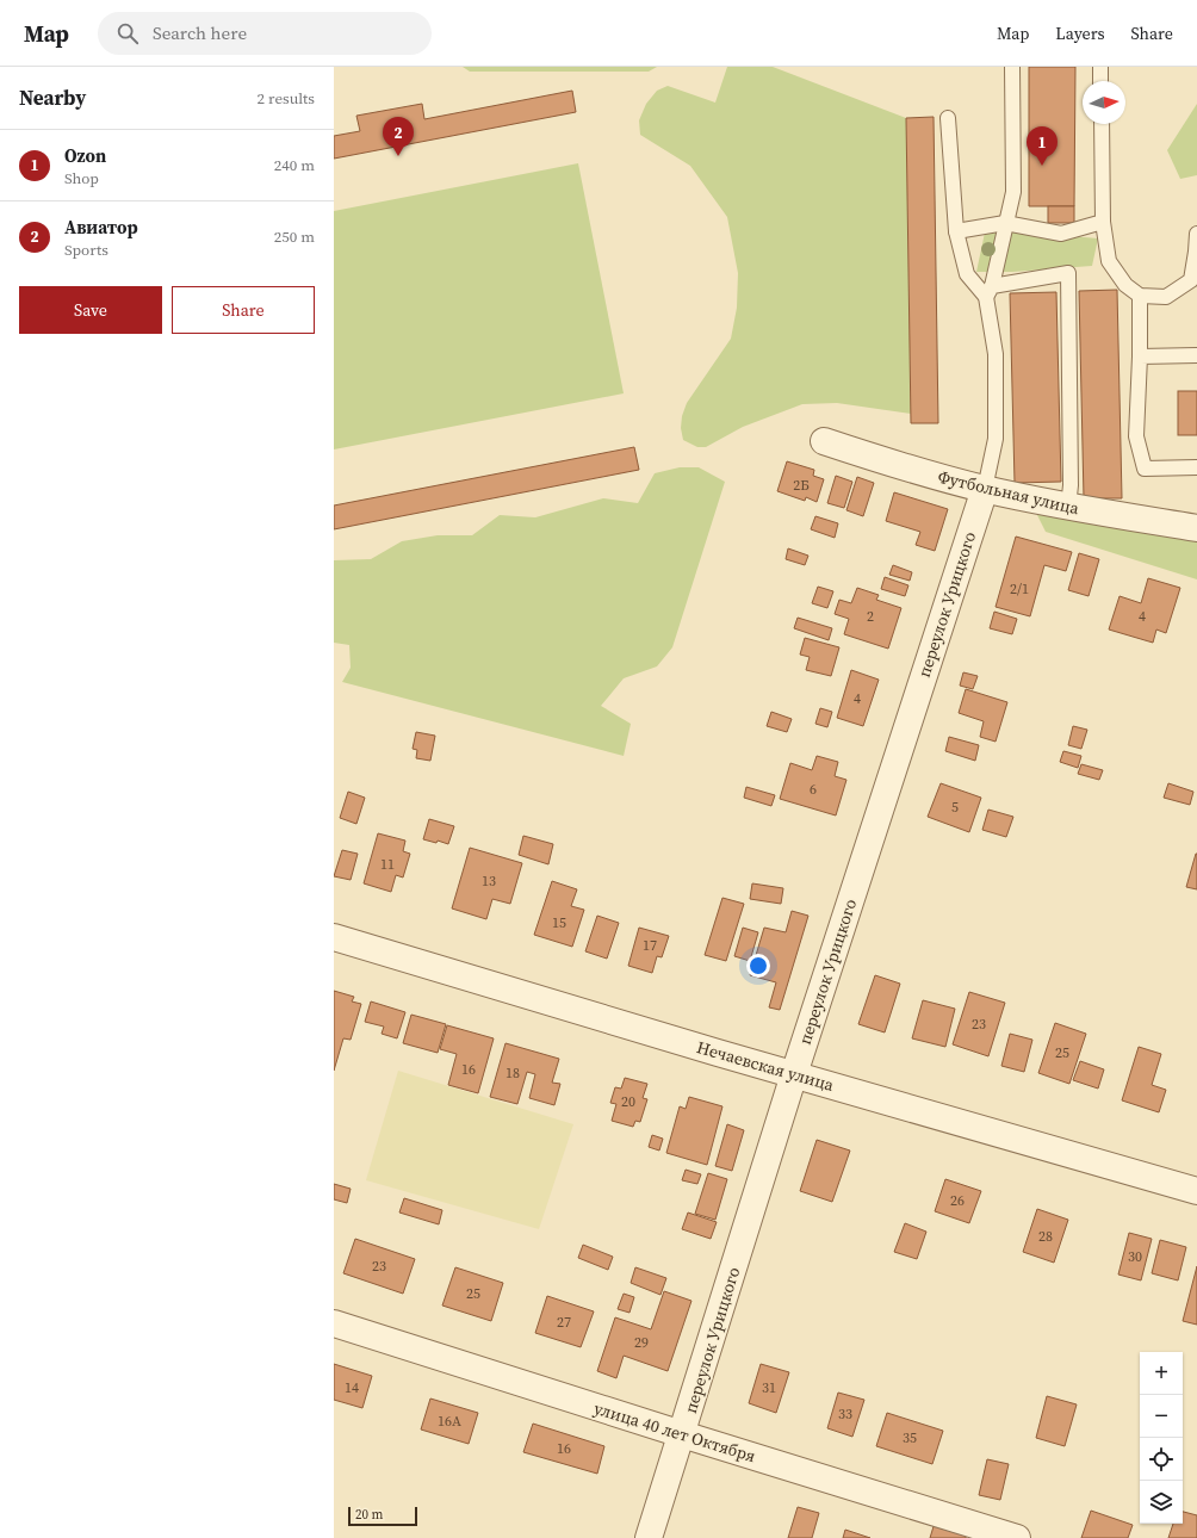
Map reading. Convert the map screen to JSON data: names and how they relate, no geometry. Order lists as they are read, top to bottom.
{
  "streets": {
    "street": [
      "Футбольная улица",
      "переулок Урицкого",
      "Нечаевская улица",
      "улица 40 лет Октября"
    ]
  },
  "crossings": [
    ["Футбольная улица", "переулок Урицкого"],
    ["переулок Урицкого", "Нечаевская улица"],
    ["переулок Урицкого", "улица 40 лет Октября"]
  ],
  "house_numbers": [
    "2Б",
    "2/1",
    "2",
    "4",
    "4",
    "6",
    "5",
    "11",
    "13",
    "15",
    "17",
    "23",
    "25",
    "16",
    "18",
    "20",
    "26",
    "28",
    "30",
    "23",
    "25",
    "27",
    "29",
    "14",
    "31",
    "33",
    "16А",
    "35",
    "16"
  ],
  "scale_bar": "20 m",
  "north": "right",
  "page": {
    "header": "Map",
    "search": "Search here",
    "nav": ["Map", "Layers", "Share"],
    "heading": ["Nearby", "2 results"],
    "pins": ["2", "1"],
    "list": [
      {
        "mark": "1",
        "name": "Ozon",
        "note": "Shop",
        "value": "240 m"
      },
      {
        "mark": "2",
        "name": "Авиатор",
        "note": "Sports",
        "value": "250 m"
      }
    ],
    "buttons": ["Save", "Share"],
    "map_buttons": ["+", "−"],
    "scale": "20 m"
  }
}
